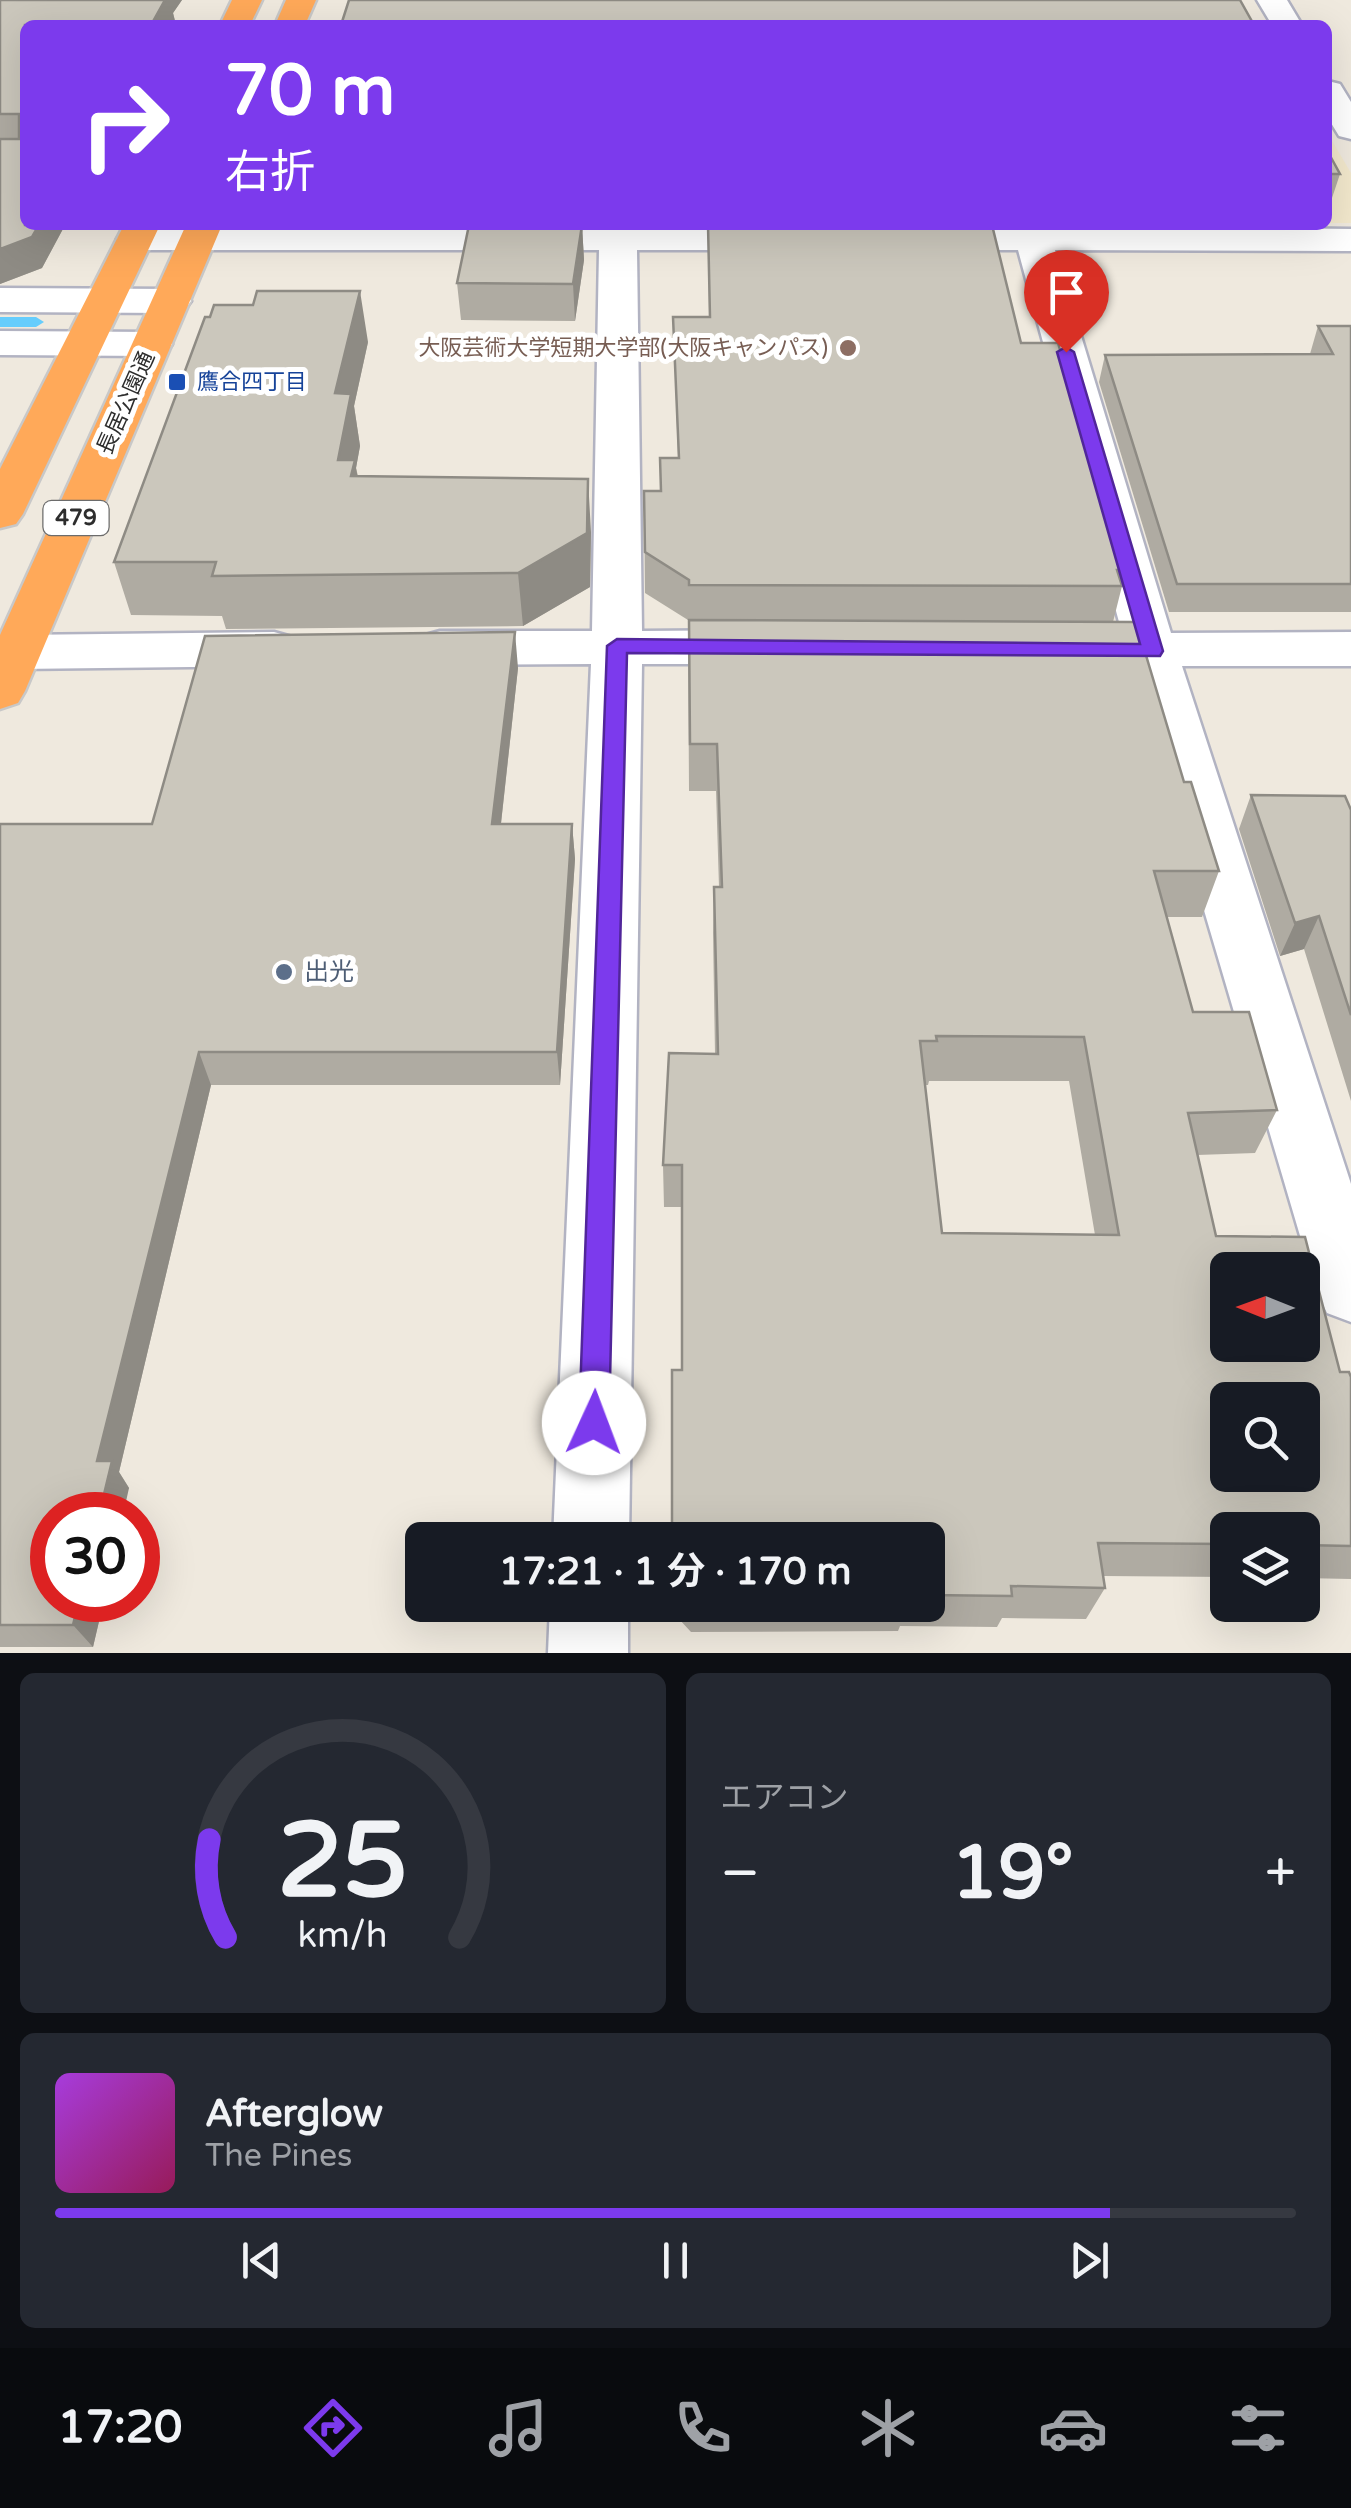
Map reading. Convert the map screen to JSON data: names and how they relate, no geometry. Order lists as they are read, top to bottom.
{
  "streets": {
    "highway": ["長居公園通", "479"]
  },
  "places": {
    "other": ["大阪芸術大学短期大学部(大阪キャンパス)", "出光"],
    "transit": ["鷹合四丁目"]
  },
  "north": "left",
  "page": {
    "turn": ["70 m", "右折"],
    "limit": "30",
    "trip": "17:21 · 1 分 · 170 m",
    "tile": "エアコン",
    "heat": ["−", "19°", "+"],
    "song": ["Afterglow", "The Pines"],
    "tabs": "17:20",
    "gauge": ["25", "km/h"]
  }
}
